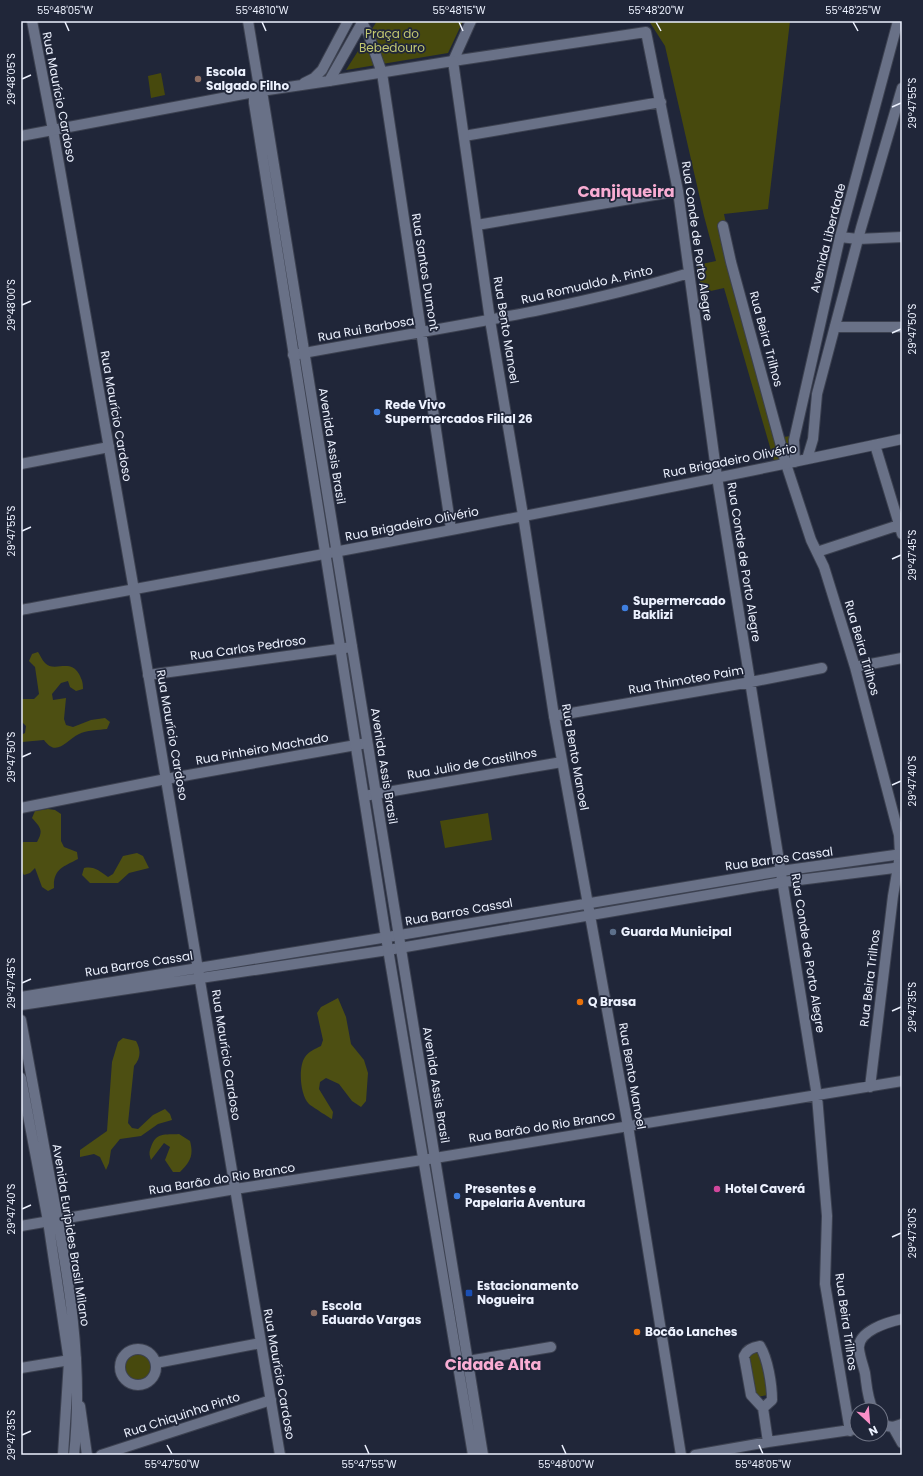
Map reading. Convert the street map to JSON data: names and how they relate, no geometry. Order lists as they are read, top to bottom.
{
  "streets": {
    "street": [
      "Rua Maurício Cardoso",
      "Avenida Liberdade",
      "Rua Conde de Porto Alegre",
      "Rua Santos Dumont",
      "Rua Romualdo A. Pinto",
      "Rua Rui Barbosa",
      "Rua Bento Manoel",
      "Rua Beira Trilhos",
      "Avenida Assis Brasil",
      "Rua Brigadeiro Olivério",
      "Rua Carlos Pedroso",
      "Rua Thimoteo Paim",
      "Rua Pinheiro Machado",
      "Rua Julio de Castilhos",
      "Rua Barros Cassal",
      "Rua Barão do Rio Branco",
      "Avenida Euripides Brasil Milano",
      "Rua Chiquinha Pinto"
    ]
  },
  "crossings": [
    ["Rua Maurício Cardoso", "Rua Brigadeiro Olivério"],
    ["Rua Maurício Cardoso", "Rua Carlos Pedroso"],
    ["Rua Maurício Cardoso", "Rua Pinheiro Machado"],
    ["Rua Maurício Cardoso", "Rua Barros Cassal"],
    ["Rua Maurício Cardoso", "Rua Barão do Rio Branco"],
    ["Rua Maurício Cardoso", "Rua Chiquinha Pinto"],
    ["Avenida Liberdade", "Rua Beira Trilhos"],
    ["Avenida Liberdade", "Rua Brigadeiro Olivério"],
    ["Rua Conde de Porto Alegre", "Rua Romualdo A. Pinto"],
    ["Rua Conde de Porto Alegre", "Rua Bento Manoel"],
    ["Rua Conde de Porto Alegre", "Rua Beira Trilhos"],
    ["Rua Conde de Porto Alegre", "Rua Brigadeiro Olivério"],
    ["Rua Conde de Porto Alegre", "Rua Thimoteo Paim"],
    ["Rua Conde de Porto Alegre", "Rua Barros Cassal"],
    ["Rua Conde de Porto Alegre", "Rua Barão do Rio Branco"],
    ["Rua Santos Dumont", "Rua Rui Barbosa"],
    ["Rua Santos Dumont", "Rua Brigadeiro Olivério"],
    ["Rua Romualdo A. Pinto", "Rua Rui Barbosa"],
    ["Rua Romualdo A. Pinto", "Rua Bento Manoel"],
    ["Rua Rui Barbosa", "Rua Bento Manoel"],
    ["Rua Rui Barbosa", "Avenida Assis Brasil"],
    ["Rua Bento Manoel", "Rua Brigadeiro Olivério"],
    ["Rua Bento Manoel", "Rua Thimoteo Paim"],
    ["Rua Bento Manoel", "Rua Julio de Castilhos"],
    ["Rua Bento Manoel", "Rua Barros Cassal"],
    ["Rua Bento Manoel", "Rua Barão do Rio Branco"],
    ["Rua Beira Trilhos", "Rua Brigadeiro Olivério"],
    ["Rua Beira Trilhos", "Rua Barros Cassal"],
    ["Rua Beira Trilhos", "Rua Barão do Rio Branco"],
    ["Avenida Assis Brasil", "Rua Brigadeiro Olivério"],
    ["Avenida Assis Brasil", "Rua Carlos Pedroso"],
    ["Avenida Assis Brasil", "Rua Pinheiro Machado"],
    ["Avenida Assis Brasil", "Rua Julio de Castilhos"],
    ["Avenida Assis Brasil", "Rua Barros Cassal"],
    ["Avenida Assis Brasil", "Rua Barão do Rio Branco"],
    ["Rua Barão do Rio Branco", "Avenida Euripides Brasil Milano"]
  ],
  "districts": ["Canjiqueira", "Cidade Alta"],
  "parks": ["Praça do Bebedouro"],
  "places": {
    "other": [
      "Escola Salgado Filho",
      "Rede Vivo Supermercados Filial 26",
      "Supermercado Baklizi",
      "Guarda Municipal",
      "Q Brasa",
      "Hotel Caverá",
      "Presentes e Papelaria Aventura",
      "Escola Eduardo Vargas",
      "Bocão Lanches"
    ],
    "transit": ["Estacionamento Nogueira"]
  },
  "north": "bottom right",
  "coordinates": [
    "55°48'05\"W",
    "55°48'10\"W",
    "55°48'15\"W",
    "55°48'20\"W",
    "55°48'25\"W",
    "29°48'05\"S",
    "29°47'55\"S",
    "29°48'00\"S",
    "29°47'50\"S",
    "29°47'45\"S",
    "29°47'40\"S",
    "29°47'35\"S",
    "29°47'30\"S",
    "55°47'50\"W",
    "55°47'55\"W",
    "55°48'00\"W"
  ]
}
